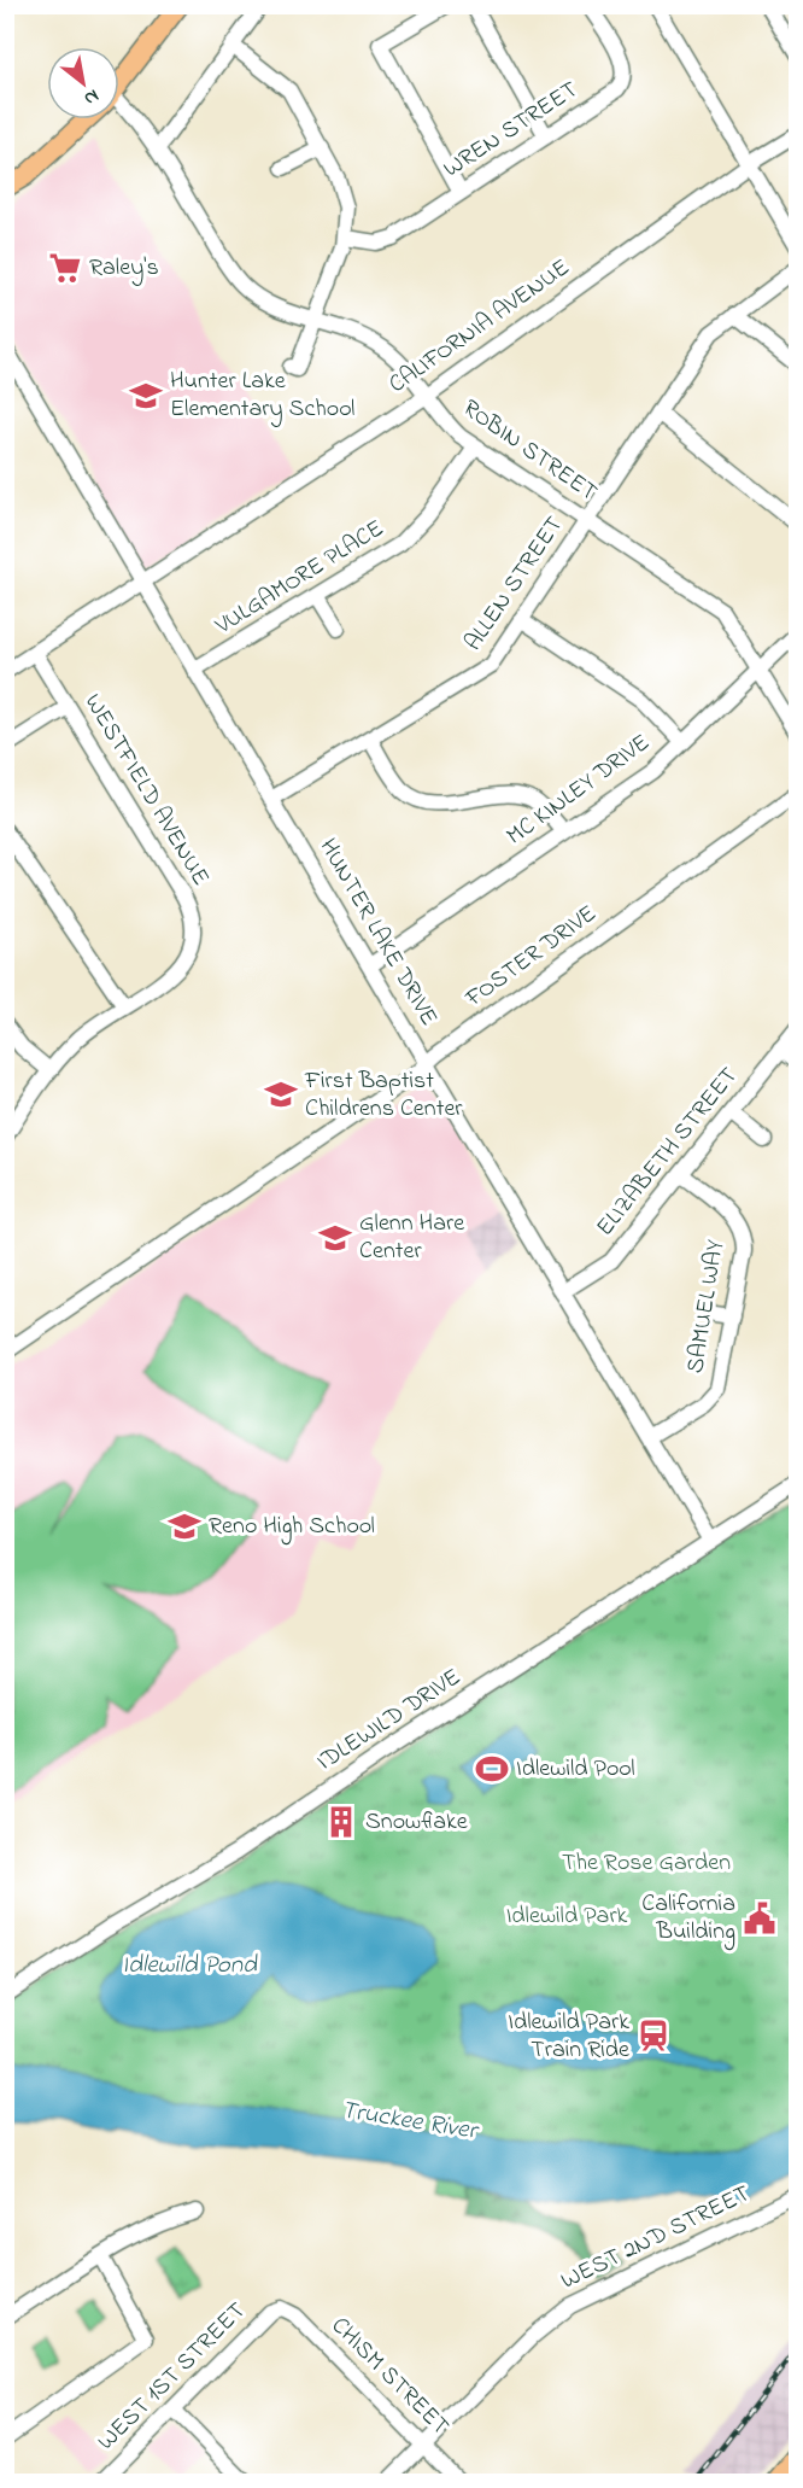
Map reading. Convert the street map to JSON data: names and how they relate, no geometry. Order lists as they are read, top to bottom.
{
  "streets": {
    "street": [
      "WREN STREET",
      "CALIFORNIA AVENUE",
      "ROBIN STREET",
      "VULGAMORE PLACE",
      "ALLEN STREET",
      "WESTFIELD AVENUE",
      "MC KINLEY DRIVE",
      "HUNTER LAKE DRIVE",
      "FOSTER DRIVE",
      "ELIZABETH STREET",
      "SAMUEL WAY",
      "IDLEWILD DRIVE",
      "WEST 2ND STREET",
      "WEST 1ST STREET",
      "CHISM STREET"
    ]
  },
  "crossings": [
    ["CALIFORNIA AVENUE", "ROBIN STREET"],
    ["CALIFORNIA AVENUE", "WESTFIELD AVENUE"],
    ["CALIFORNIA AVENUE", "HUNTER LAKE DRIVE"],
    ["ROBIN STREET", "VULGAMORE PLACE"],
    ["ROBIN STREET", "ALLEN STREET"],
    ["ROBIN STREET", "MC KINLEY DRIVE"],
    ["VULGAMORE PLACE", "HUNTER LAKE DRIVE"],
    ["ALLEN STREET", "HUNTER LAKE DRIVE"],
    ["MC KINLEY DRIVE", "HUNTER LAKE DRIVE"],
    ["HUNTER LAKE DRIVE", "FOSTER DRIVE"],
    ["HUNTER LAKE DRIVE", "ELIZABETH STREET"],
    ["HUNTER LAKE DRIVE", "SAMUEL WAY"],
    ["HUNTER LAKE DRIVE", "IDLEWILD DRIVE"],
    ["ELIZABETH STREET", "SAMUEL WAY"],
    ["WEST 2ND STREET", "CHISM STREET"],
    ["WEST 1ST STREET", "CHISM STREET"]
  ],
  "water": ["Idlewild Pond", "Truckee River"],
  "parks": ["The Rose Garden", "Idlewild Park"],
  "places": {
    "supermarket": ["Raley's"],
    "school or university": [
      "Hunter Lake Elementary School",
      "First Baptist Childrens Center",
      "Glenn Hare Center",
      "Reno High School"
    ],
    "sports": ["Idlewild Pool"],
    "building": ["Snowflake"],
    "public building": ["California Building"],
    "station": ["Idlewild Park Train Ride"]
  },
  "north": "bottom right"
}
